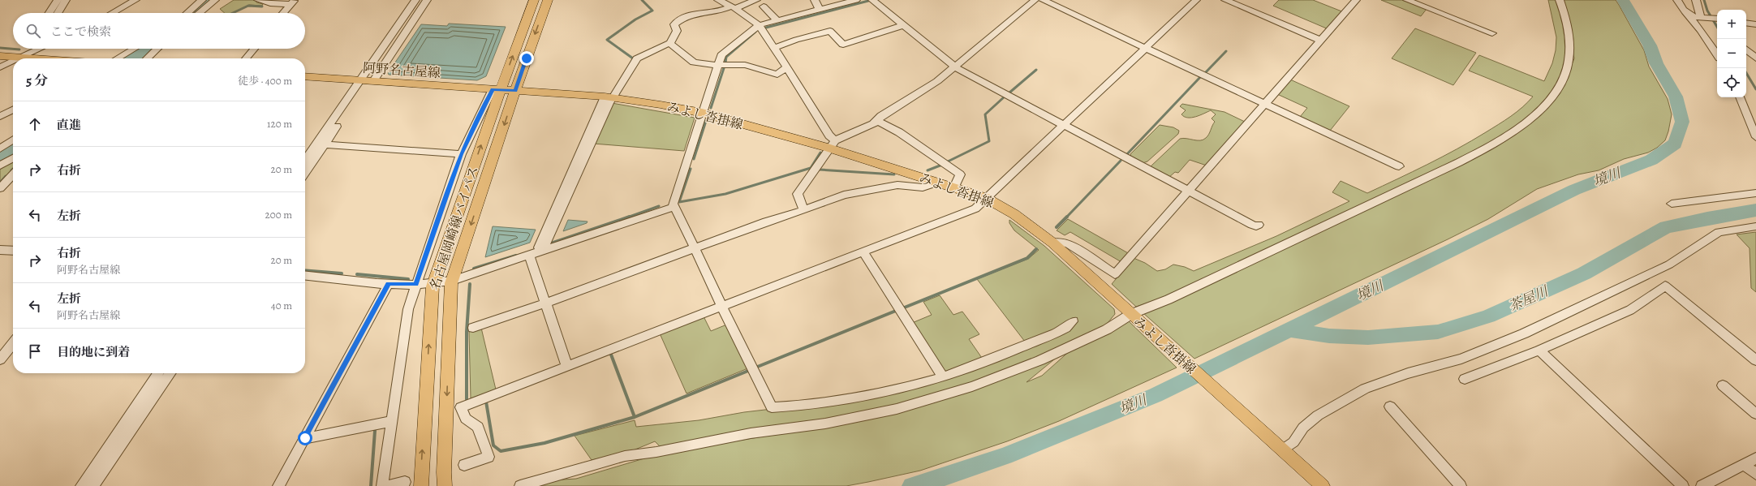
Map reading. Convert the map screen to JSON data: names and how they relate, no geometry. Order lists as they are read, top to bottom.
{
  "streets": {
    "main road": ["阿野名古屋線", "みよし沓掛線", "名古屋岡崎線バイパス"]
  },
  "crossings": [
    ["阿野名古屋線", "みよし沓掛線"],
    ["阿野名古屋線", "名古屋岡崎線バイパス"],
    ["みよし沓掛線", "名古屋岡崎線バイパス"]
  ],
  "water": ["境川", "茶屋川"],
  "page": {
    "map_buttons": ["+", "−"],
    "search": "ここで検索",
    "heading": ["5 分", "徒歩 · 400 m"],
    "list": [
      ["直進", "120 m"],
      ["右折", "20 m"],
      ["左折", "200 m"],
      ["右折", "阿野名古屋線", "20 m"],
      ["左折", "阿野名古屋線", "40 m"],
      "目的地に到着"
    ]
  }
}
